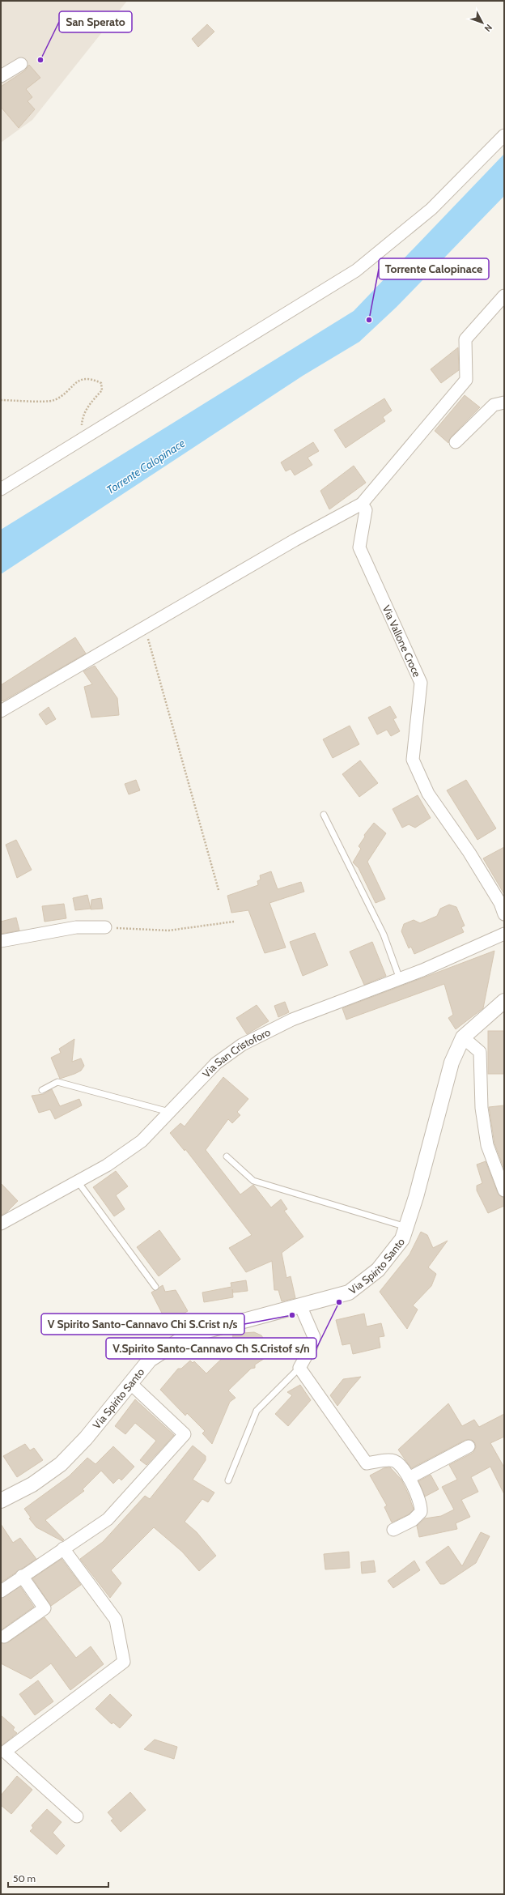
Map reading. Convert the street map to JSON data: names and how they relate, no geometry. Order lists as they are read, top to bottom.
{
  "streets": {
    "street": ["Via Vallone Croce", "Via San Cristoforo", "Via Spirito Santo"]
  },
  "water": ["Torrente Calopinace"],
  "places": [
    "San Sperato",
    "Torrente Calopinace",
    "V.Spirito Santo-Cannavo Ch S.Cristof s/n",
    "V Spirito Santo-Cannavo Chi S.Crist n/s"
  ],
  "scale_bar": "50 m",
  "north": "bottom right"
}
